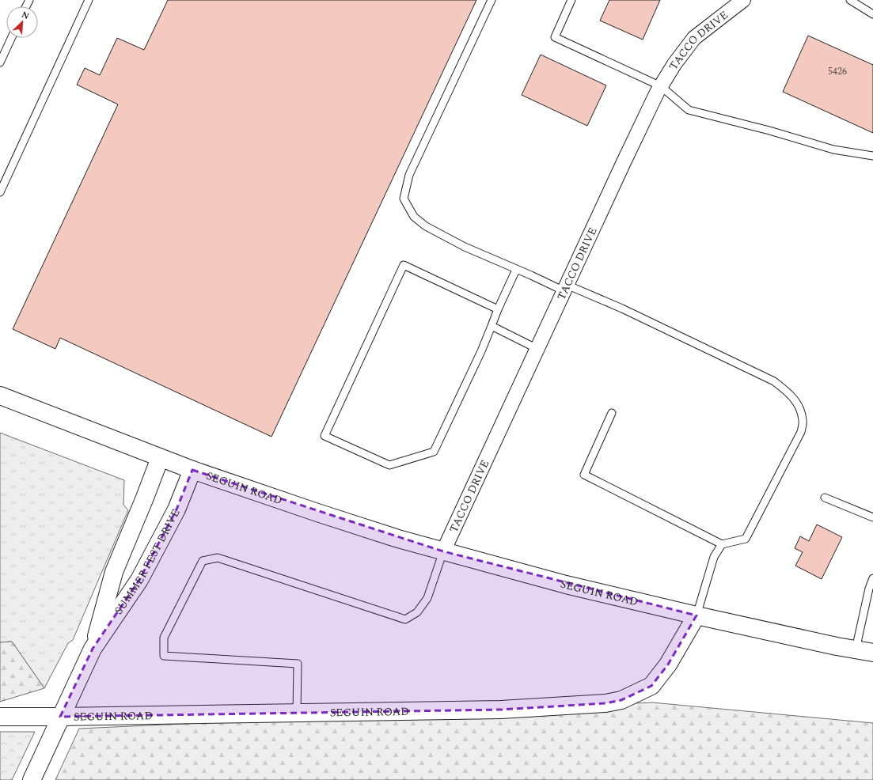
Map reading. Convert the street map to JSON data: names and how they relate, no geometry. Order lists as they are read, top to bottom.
{
  "streets": {
    "street": ["TACCO DRIVE", "SEGUIN ROAD", "SUMMER FEST DRIVE"]
  },
  "crossings": [
    ["TACCO DRIVE", "SEGUIN ROAD"],
    ["SEGUIN ROAD", "SUMMER FEST DRIVE"]
  ],
  "house_numbers": ["5426"],
  "north": "top right"
}
